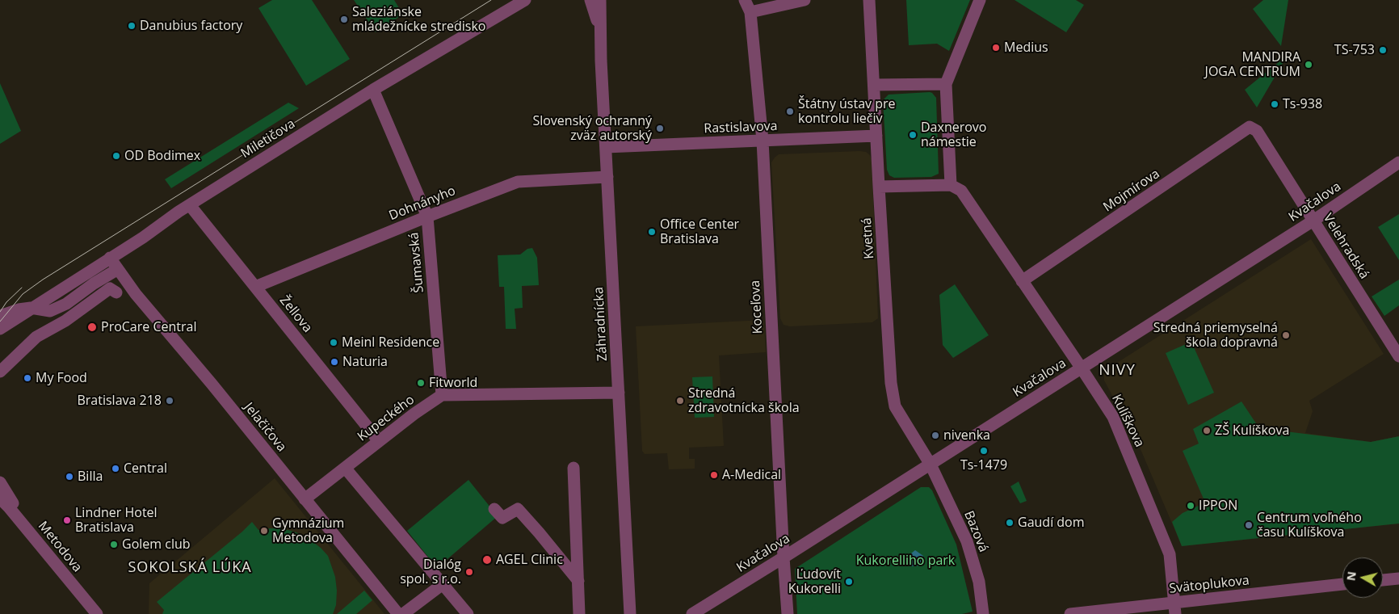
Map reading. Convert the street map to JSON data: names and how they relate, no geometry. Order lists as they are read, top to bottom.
{
  "streets": {
    "street": [
      "Rastislavova",
      "Miletičova",
      "Mojmírova",
      "Kvačalova",
      "Dohnányho",
      "Kvetná",
      "Velehradská",
      "Šumavská",
      "Koceľova",
      "Žellova",
      "Záhradnícka",
      "Kupeckého",
      "Kulíškova",
      "Jelačičova",
      "Bazová",
      "Metodova",
      "Svätoplukova"
    ]
  },
  "crossings": [
    ["Rastislavova", "Kvetná"],
    ["Rastislavova", "Koceľova"],
    ["Rastislavova", "Záhradnícka"],
    ["Miletičova", "Šumavská"],
    ["Miletičova", "Žellova"],
    ["Miletičova", "Jelačičova"],
    ["Mojmírova", "Velehradská"],
    ["Mojmírova", "Kulíškova"],
    ["Kvačalova", "Kvetná"],
    ["Kvačalova", "Velehradská"],
    ["Kvačalova", "Koceľova"],
    ["Kvačalova", "Kulíškova"],
    ["Kvačalova", "Bazová"],
    ["Dohnányho", "Šumavská"],
    ["Dohnányho", "Žellova"],
    ["Dohnányho", "Záhradnícka"],
    ["Kvetná", "Bazová"],
    ["Šumavská", "Kupeckého"],
    ["Žellova", "Kupeckého"],
    ["Kupeckého", "Jelačičova"],
    ["Kulíškova", "Svätoplukova"]
  ],
  "districts": ["NIVY", "SOKOLSKÁ LÚKA"],
  "parks": ["Kukorelliho park"],
  "places": [
    "Saleziánske mládežnícke stredisko",
    "Danubius factory",
    "Medius",
    "TS-753",
    "MANDIRA JOGA CENTRUM",
    "Ts-938",
    "Štátny ústav pre kontrolu liečiv",
    "Slovenský ochranný zväz autorský",
    "Daxnerovo námestie",
    "OD Bodimex",
    "Office Center Bratislava",
    "ProCare Central",
    "Stredná priemyselná škola dopravná",
    "Meinl Residence",
    "Naturia",
    "My Food",
    "Fitworld",
    "Bratislava 218",
    "Stredná zdravotnícka škola",
    "ZŠ Kulíškova",
    "nivenka",
    "Ts-1479",
    "Central",
    "A-Medical",
    "Billa",
    "IPPON",
    "Lindner Hotel Bratislava",
    "Gaudí dom",
    "Centrum voľného času Kulíškova",
    "Gymnázium Metodova",
    "Golem club",
    "AGEL Clinic",
    "Dialóg spol. s r.o.",
    "Ľudovít Kukorelli"
  ],
  "north": "left"
}
